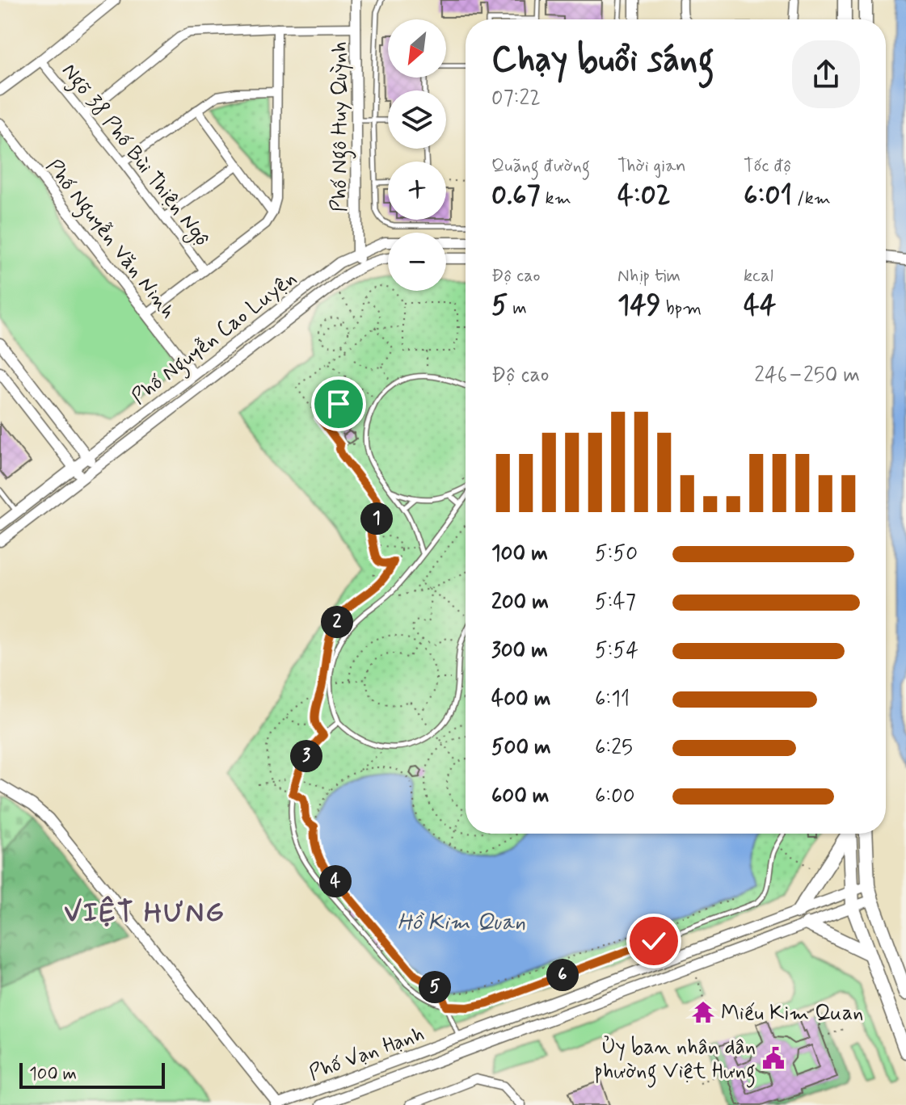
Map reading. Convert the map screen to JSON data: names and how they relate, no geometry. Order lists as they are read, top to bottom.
{
  "streets": {
    "street": [
      "Phố Ngô Huy Quỳnh",
      "Ngõ 38 Phố Bùi Thiện Ngộ",
      "Phố Nguyễn Văn Ninh",
      "Phố Nguyễn Cao Luyện",
      "Phố Vạn Hạnh"
    ]
  },
  "crossings": [
    ["Phố Ngô Huy Quỳnh", "Phố Nguyễn Cao Luyện"],
    ["Phố Nguyễn Văn Ninh", "Phố Nguyễn Cao Luyện"]
  ],
  "districts": ["VIỆT HƯNG"],
  "water": ["Hồ Kim Quan"],
  "places": {
    "temple": ["Miếu Kim Quan"],
    "public building": ["Ủy ban nhân dân phường Việt Hưng"]
  },
  "scale_bar": "100 m",
  "north": "bottom left",
  "page": {
    "map_buttons": ["+", "−"],
    "heading": ["Chạy buổi sáng", "07:22"],
    "stats": [
      ["Quãng đường", "0.67 km"],
      ["Thời gian", "4:02"],
      ["Tốc độ", "6:01 /km"],
      ["Độ cao", "5 m"],
      ["Nhịp tim", "149 bpm"],
      ["kcal", "44"]
    ],
    "chart": ["Độ cao", "246–250 m"],
    "pins": [
      "1",
      "2",
      "3",
      "4",
      "6",
      "5"
    ],
    "list": [
      {
        "name": "100 m",
        "note": "5:50"
      },
      {
        "name": "200 m",
        "note": "5:47"
      },
      {
        "name": "300 m",
        "note": "5:54"
      },
      {
        "name": "400 m",
        "note": "6:11"
      },
      {
        "name": "500 m",
        "note": "6:25"
      },
      {
        "name": "600 m",
        "note": "6:00"
      }
    ],
    "scale": "100 m"
  }
}
